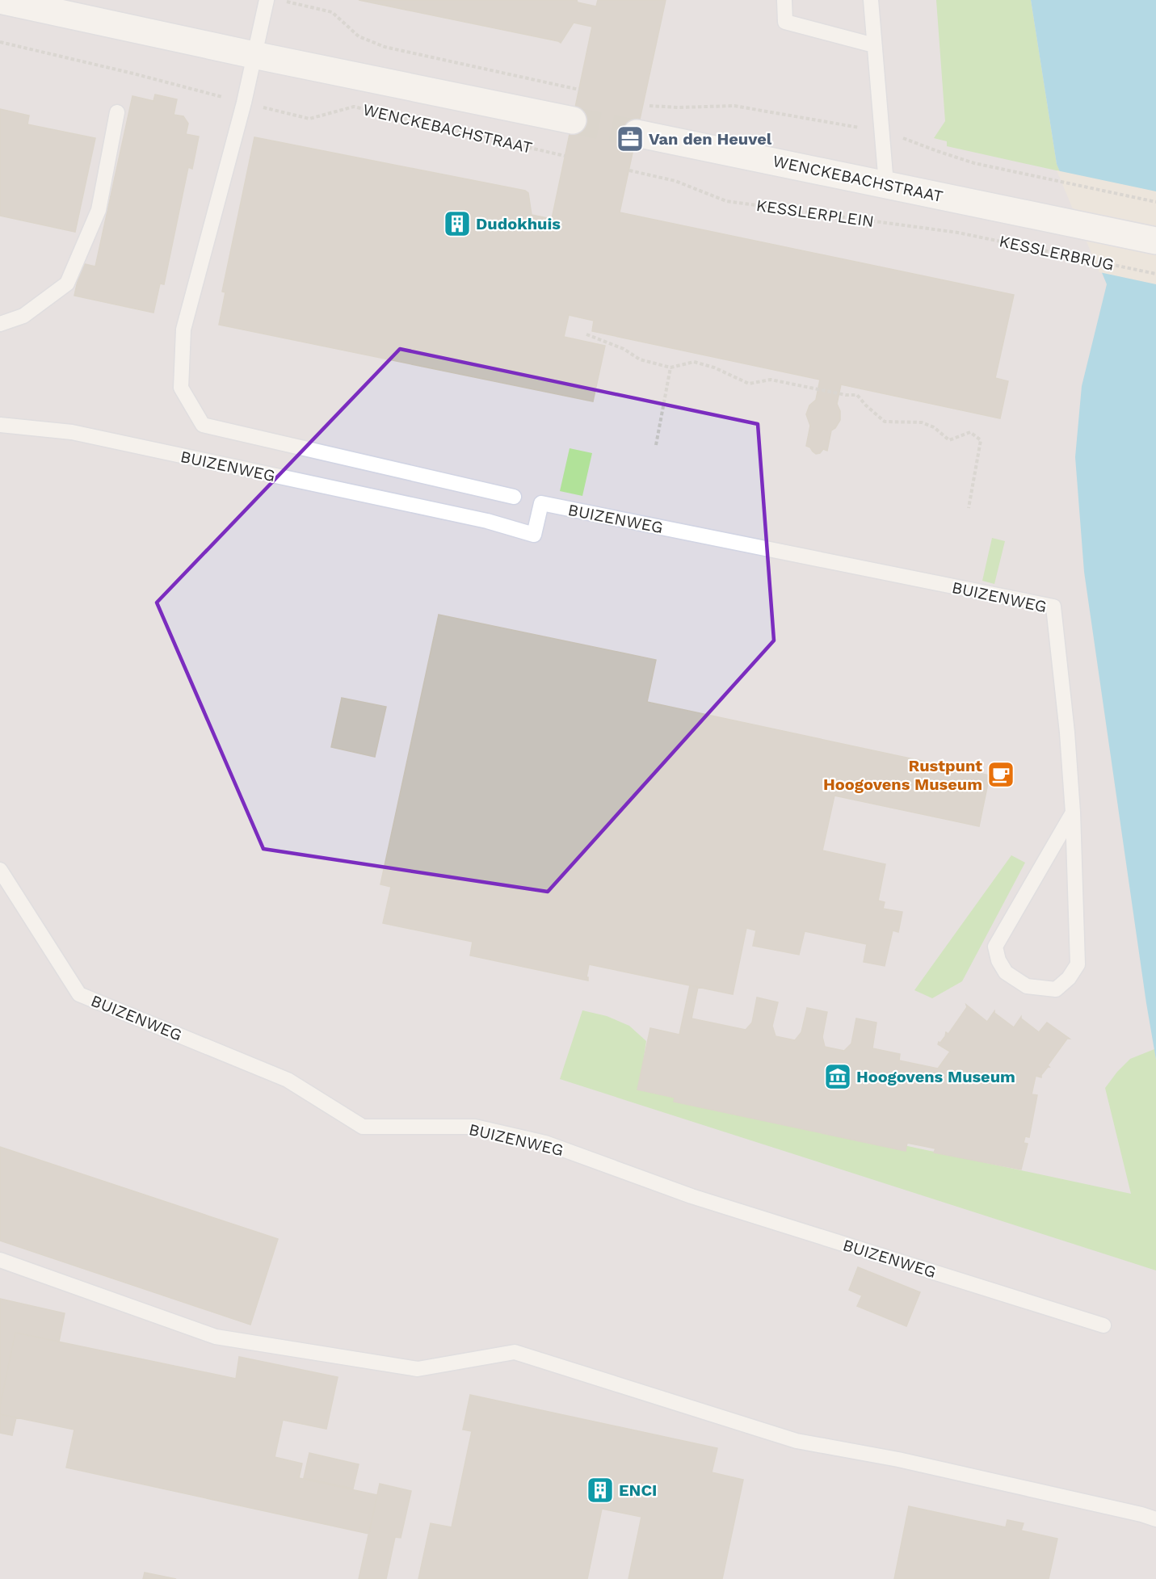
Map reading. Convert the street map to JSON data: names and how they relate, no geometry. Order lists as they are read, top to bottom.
{
  "streets": {
    "street": ["WENCKEBACHSTRAAT", "KESSLERBRUG"],
    "lane": ["BUIZENWEG"],
    "path": ["KESSLERPLEIN"]
  },
  "crossings": [
    ["WENCKEBACHSTRAAT", "KESSLERBRUG"],
    ["KESSLERPLEIN", "KESSLERBRUG"]
  ],
  "places": {
    "office": ["Van den Heuvel"],
    "building": ["Dudokhuis", "ENCI"],
    "cafe": ["Rustpunt Hoogovens Museum"],
    "museum": ["Hoogovens Museum"]
  }
}
